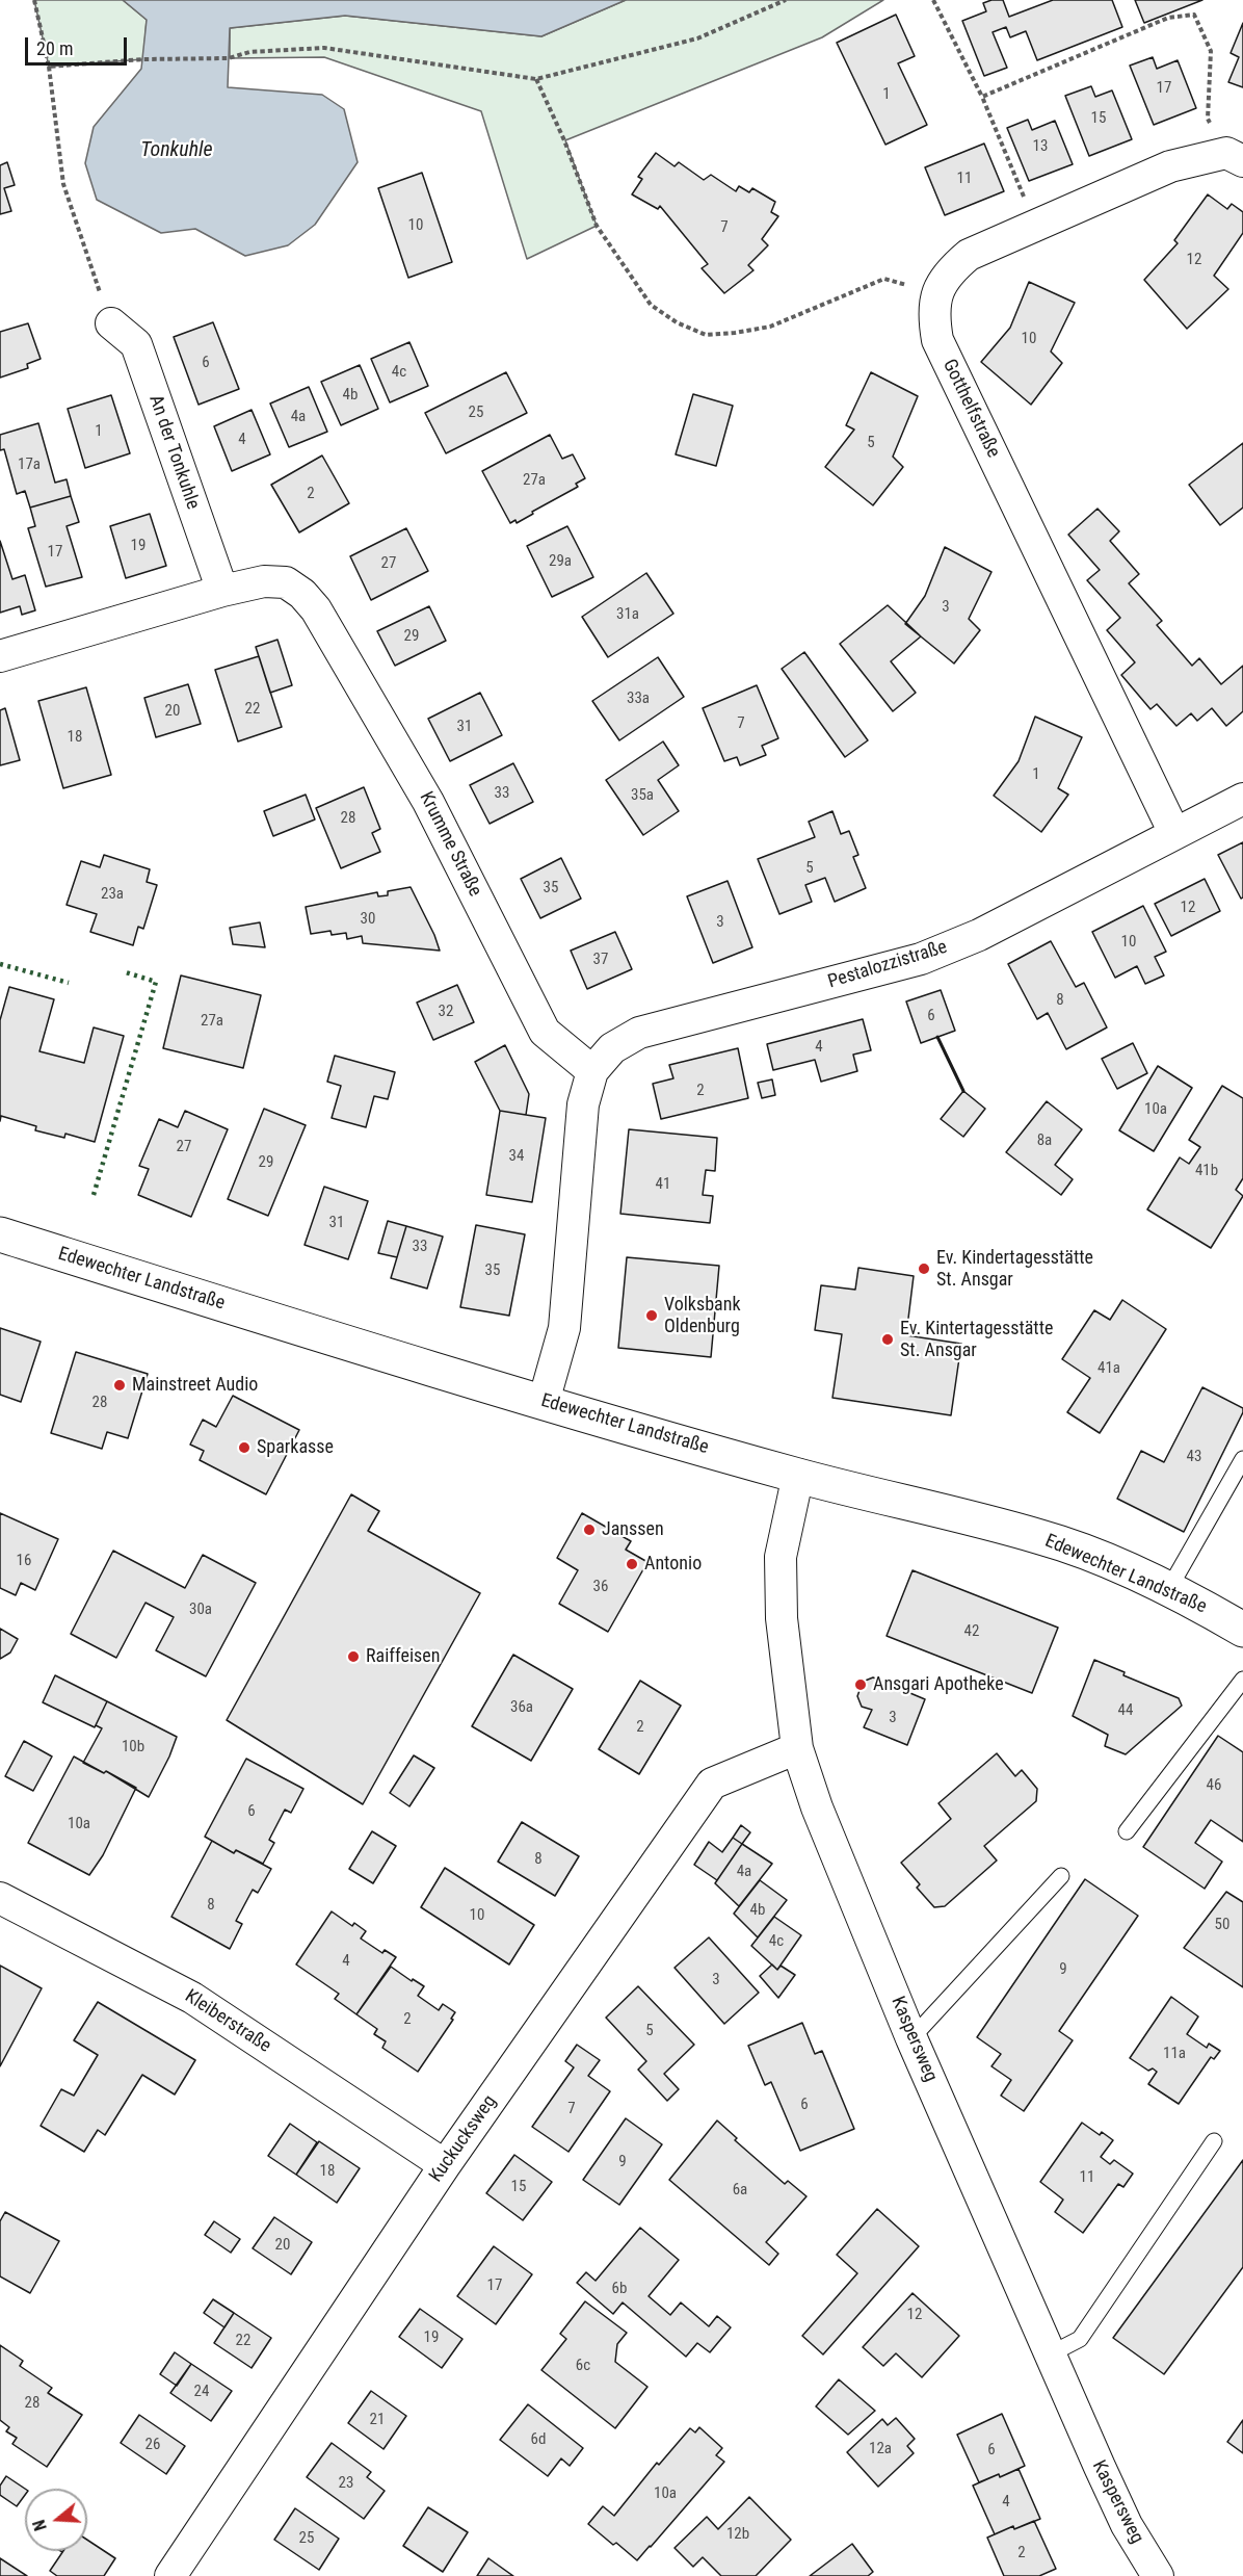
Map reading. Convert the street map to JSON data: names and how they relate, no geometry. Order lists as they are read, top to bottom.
{
  "streets": {
    "main road": ["Edewechter Landstraße"],
    "street": [
      "Gotthelfstraße",
      "An der Tonkuhle",
      "Krumme Straße",
      "Pestalozzistraße",
      "Kleiberstraße",
      "Kaspersweg",
      "Kuckucksweg"
    ]
  },
  "crossings": [
    ["Gotthelfstraße", "Pestalozzistraße"],
    ["An der Tonkuhle", "Krumme Straße"],
    ["Krumme Straße", "Pestalozzistraße"],
    ["Edewechter Landstraße", "Kaspersweg"],
    ["Kleiberstraße", "Kuckucksweg"],
    ["Kaspersweg", "Kuckucksweg"]
  ],
  "water": ["Tonkuhle"],
  "places": [
    "Ev. Kindertagesstätte St. Ansgar",
    "Volksbank Oldenburg",
    "Ev. Kintertagesstätte St. Ansgar",
    "Mainstreet Audio",
    "Sparkasse",
    "Janssen",
    "Antonio",
    "Raiffeisen",
    "Ansgari Apotheke"
  ],
  "house_numbers": [
    "17",
    "1",
    "15",
    "13",
    "11",
    "10",
    "7",
    "12",
    "10",
    "6",
    "4c",
    "4b",
    "25",
    "4a",
    "1",
    "4",
    "5",
    "17a",
    "27a",
    "2",
    "19",
    "17",
    "29a",
    "27",
    "3",
    "31a",
    "29",
    "33a",
    "22",
    "20",
    "7",
    "31",
    "18",
    "1",
    "33",
    "35a",
    "28",
    "5",
    "35",
    "23a",
    "12",
    "30",
    "3",
    "10",
    "37",
    "8",
    "32",
    "6",
    "27a",
    "4",
    "2",
    "10a",
    "8a",
    "27",
    "34",
    "29",
    "41b",
    "41",
    "31",
    "33",
    "35",
    "41a",
    "28",
    "43",
    "16",
    "36",
    "30a",
    "42",
    "36a",
    "44",
    "3",
    "2",
    "10b",
    "46",
    "6",
    "10a",
    "8",
    "4a",
    "8",
    "4b",
    "10",
    "50",
    "4c",
    "4",
    "9",
    "3",
    "2",
    "5",
    "11a",
    "6",
    "7",
    "9",
    "18",
    "11",
    "15",
    "6a",
    "20",
    "17",
    "6b",
    "12",
    "19",
    "22",
    "6c",
    "24",
    "28",
    "21",
    "6d",
    "26",
    "12a",
    "6",
    "23",
    "10a",
    "4",
    "12b",
    "25",
    "2"
  ],
  "scale_bar": "20 m",
  "north": "left"
}
